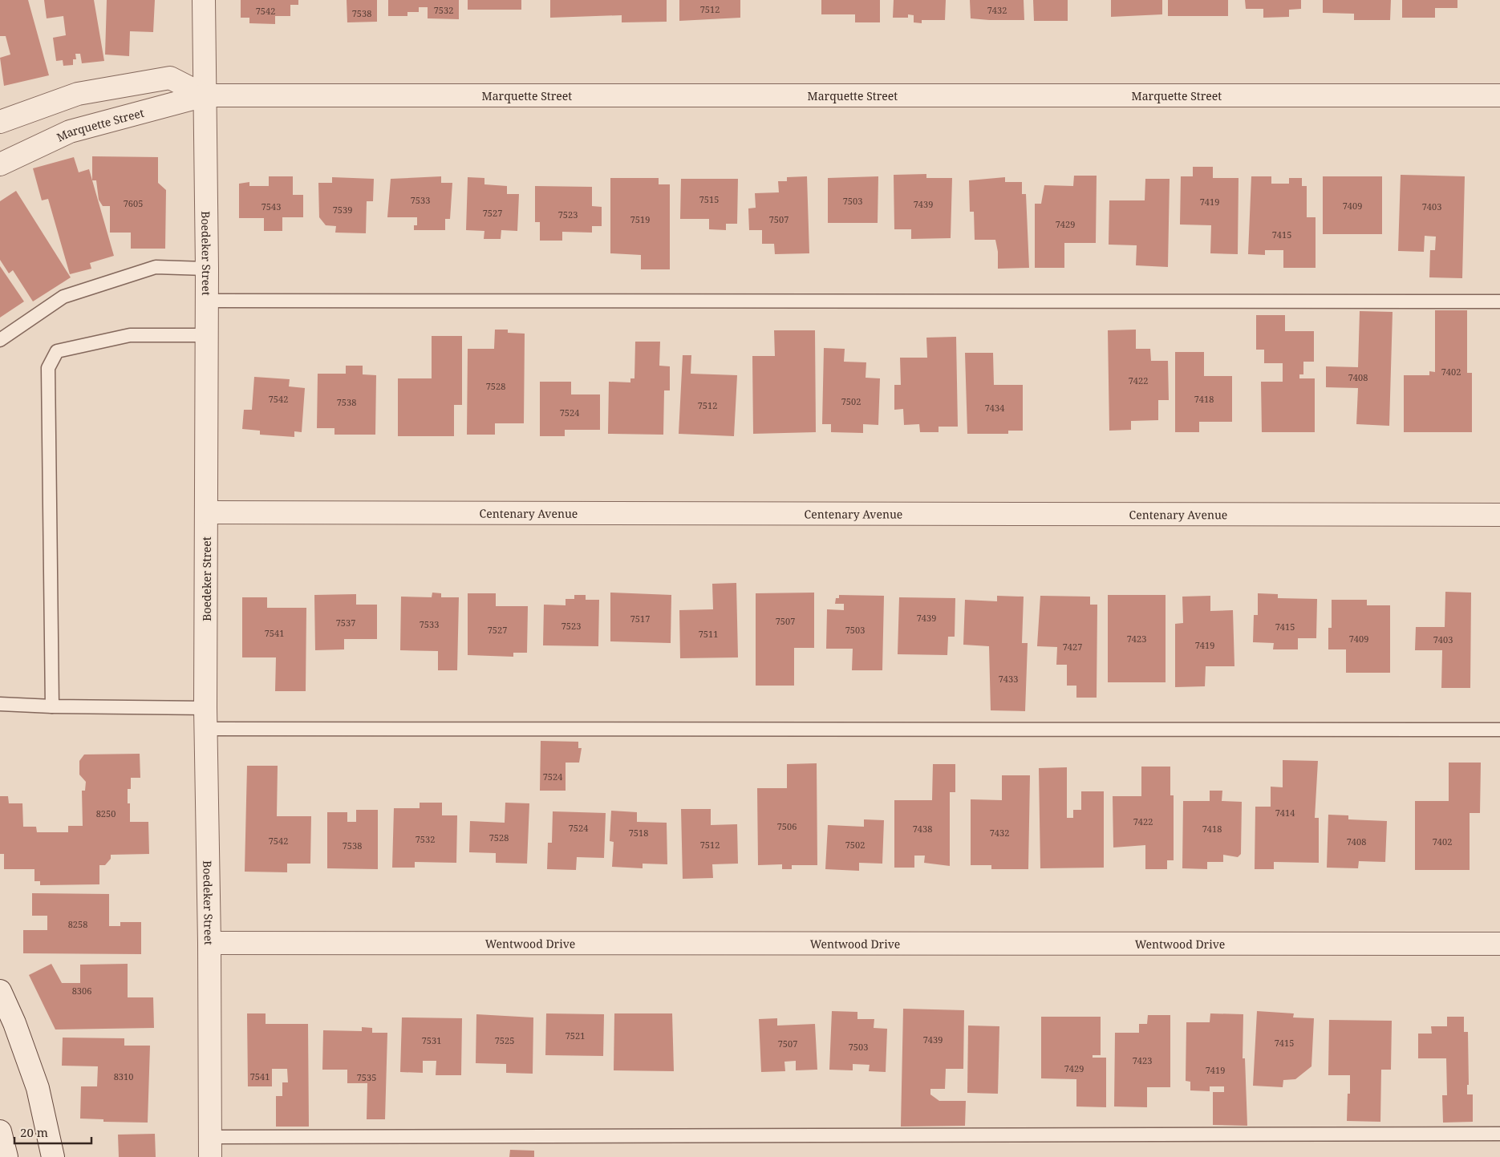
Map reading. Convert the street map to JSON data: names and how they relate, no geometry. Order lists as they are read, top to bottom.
{
  "streets": {
    "street": [
      "Marquette Street",
      "Boedeker Street",
      "Centenary Avenue",
      "Wentwood Drive"
    ]
  },
  "crossings": [
    ["Marquette Street", "Boedeker Street"],
    ["Boedeker Street", "Centenary Avenue"],
    ["Boedeker Street", "Wentwood Drive"]
  ],
  "house_numbers": [
    "7512",
    "7532",
    "7432",
    "7542",
    "7538",
    "7515",
    "7533",
    "7503",
    "7419",
    "7605",
    "7439",
    "7409",
    "7543",
    "7403",
    "7539",
    "7527",
    "7523",
    "7519",
    "7507",
    "7429",
    "7415",
    "7402",
    "7408",
    "7422",
    "7528",
    "7542",
    "7418",
    "7502",
    "7538",
    "7512",
    "7434",
    "7524",
    "7439",
    "7517",
    "7507",
    "7537",
    "7533",
    "7523",
    "7415",
    "7527",
    "7503",
    "7541",
    "7511",
    "7423",
    "7409",
    "7403",
    "7419",
    "7427",
    "7433",
    "7524",
    "7414",
    "8250",
    "7422",
    "7506",
    "7524",
    "7438",
    "7418",
    "7518",
    "7432",
    "7528",
    "7532",
    "7542",
    "7408",
    "7402",
    "7512",
    "7502",
    "7538",
    "8258",
    "8306",
    "7521",
    "7439",
    "7531",
    "7525",
    "7415",
    "7507",
    "7503",
    "7423",
    "7429",
    "7419",
    "8310",
    "7541",
    "7535"
  ],
  "scale_bar": "20 m"
}
